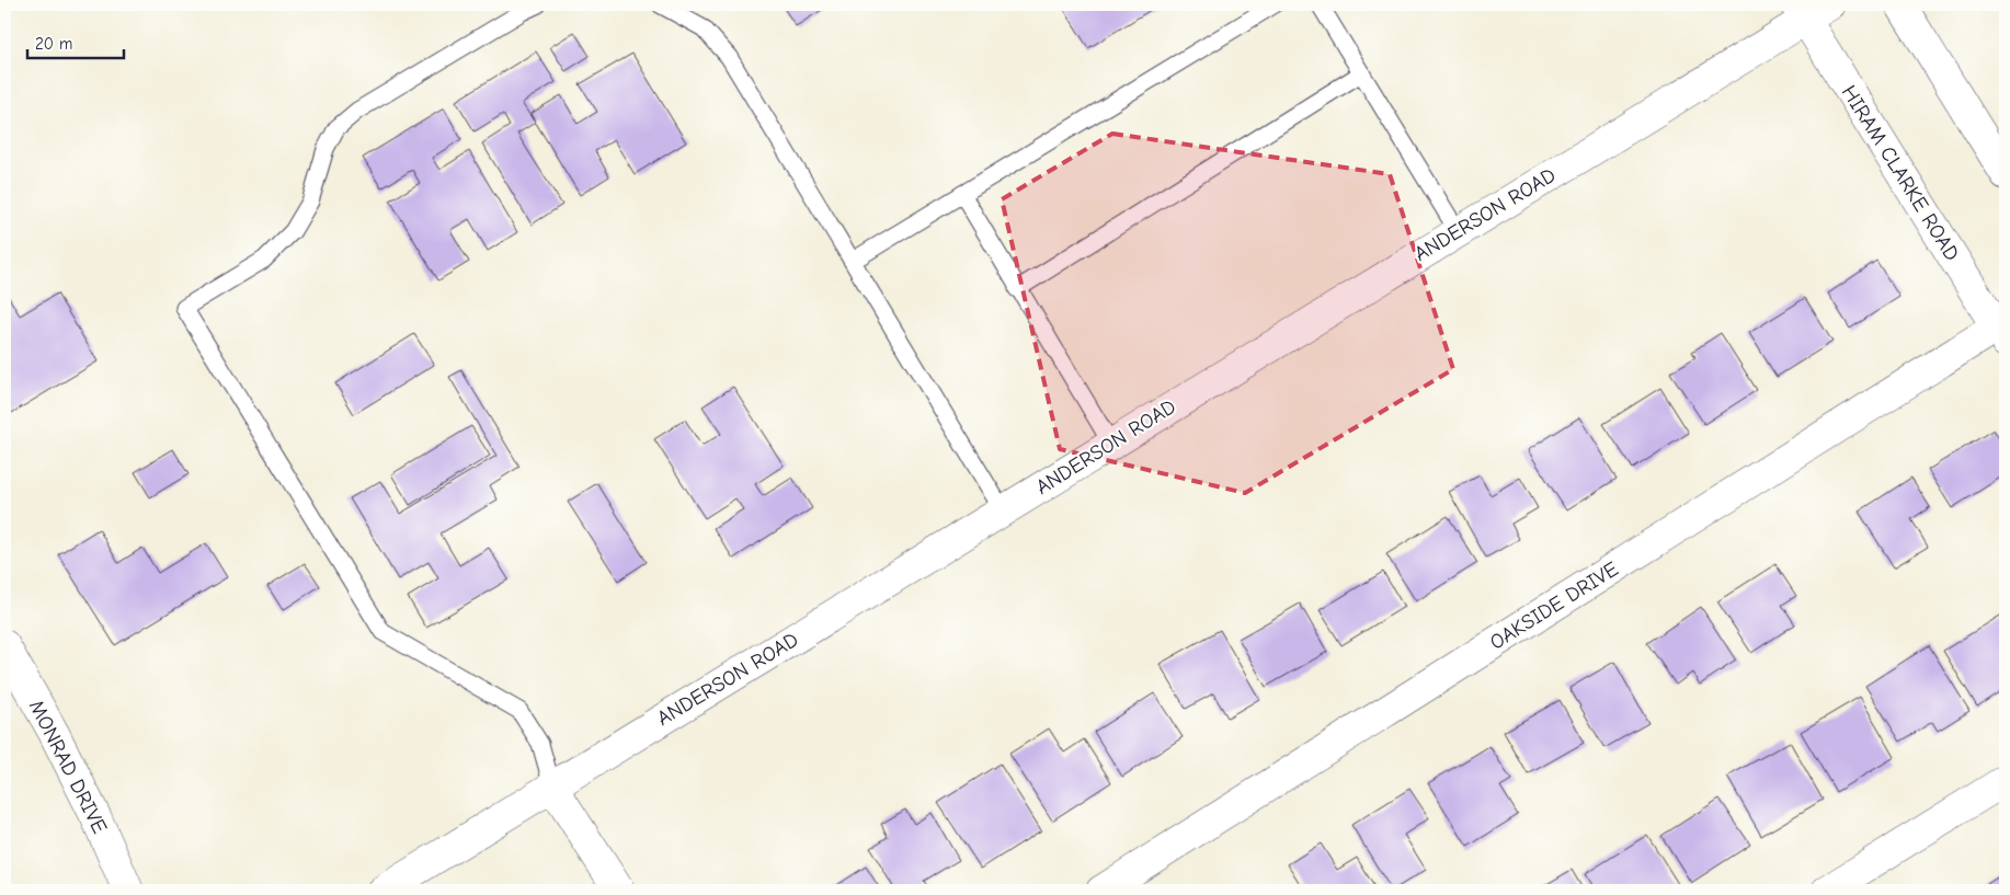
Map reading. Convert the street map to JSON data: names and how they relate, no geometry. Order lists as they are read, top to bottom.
{
  "streets": {
    "street": [
      "HIRAM CLARKE ROAD",
      "ANDERSON ROAD",
      "OAKSIDE DRIVE",
      "MONRAD DRIVE"
    ]
  },
  "crossings": [
    ["HIRAM CLARKE ROAD", "ANDERSON ROAD"],
    ["HIRAM CLARKE ROAD", "OAKSIDE DRIVE"]
  ],
  "scale_bar": "20 m"
}
